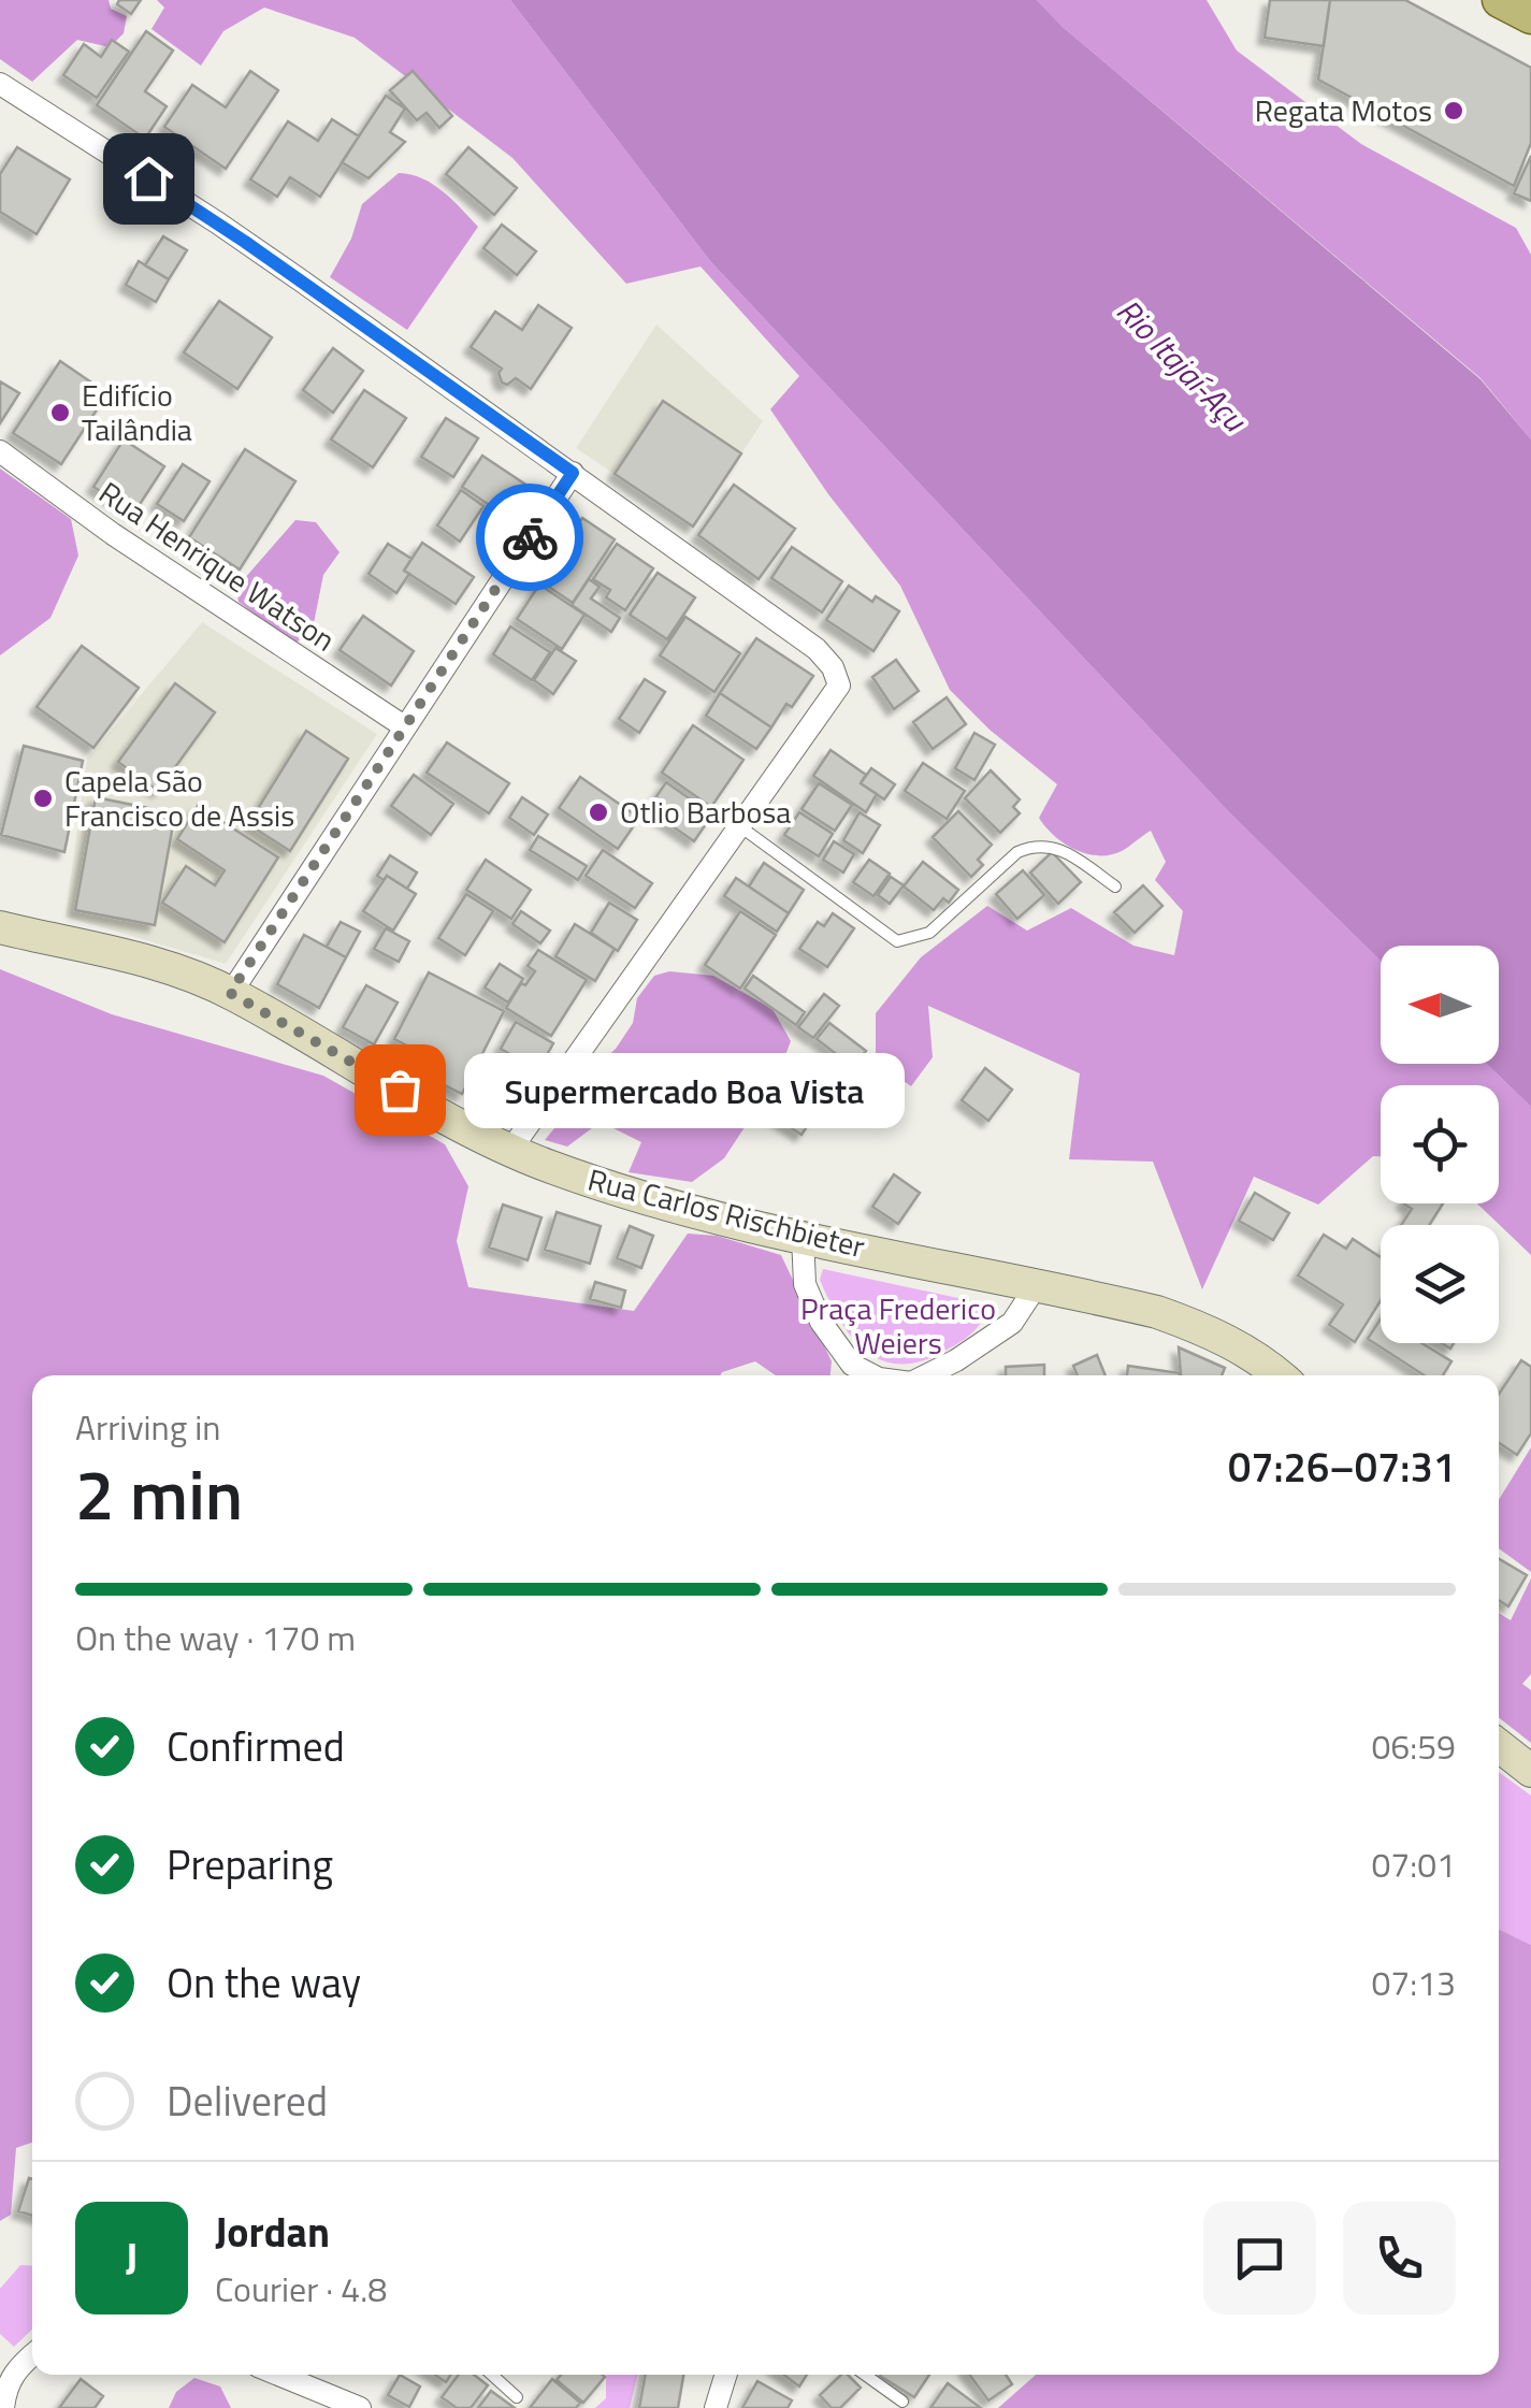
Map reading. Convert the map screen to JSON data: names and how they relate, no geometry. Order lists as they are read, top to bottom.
{
  "streets": {
    "street": ["Rua Henrique Watson", "Rua Carlos Rischbieter"]
  },
  "water": ["Rio Itajaí-Açu"],
  "parks": ["Praça Frederico Weiers"],
  "places": [
    "Regata Motos",
    "Edifício Tailândia",
    "Capela São Francisco de Assis",
    "Otlio Barbosa",
    "Supermercado Boa Vista"
  ],
  "north": "left",
  "page": {
    "bubble": "Supermercado Boa Vista",
    "heading": ["2 min", "Arriving in", "07:26–07:31"],
    "panel": ["Jordan", "Courier · 4.8"],
    "bar": "On the way · 170 m",
    "list": [
      ["Confirmed", "06:59"],
      ["Preparing", "07:01"],
      ["On the way", "07:13"],
      "Delivered"
    ],
    "round": "J"
  }
}
